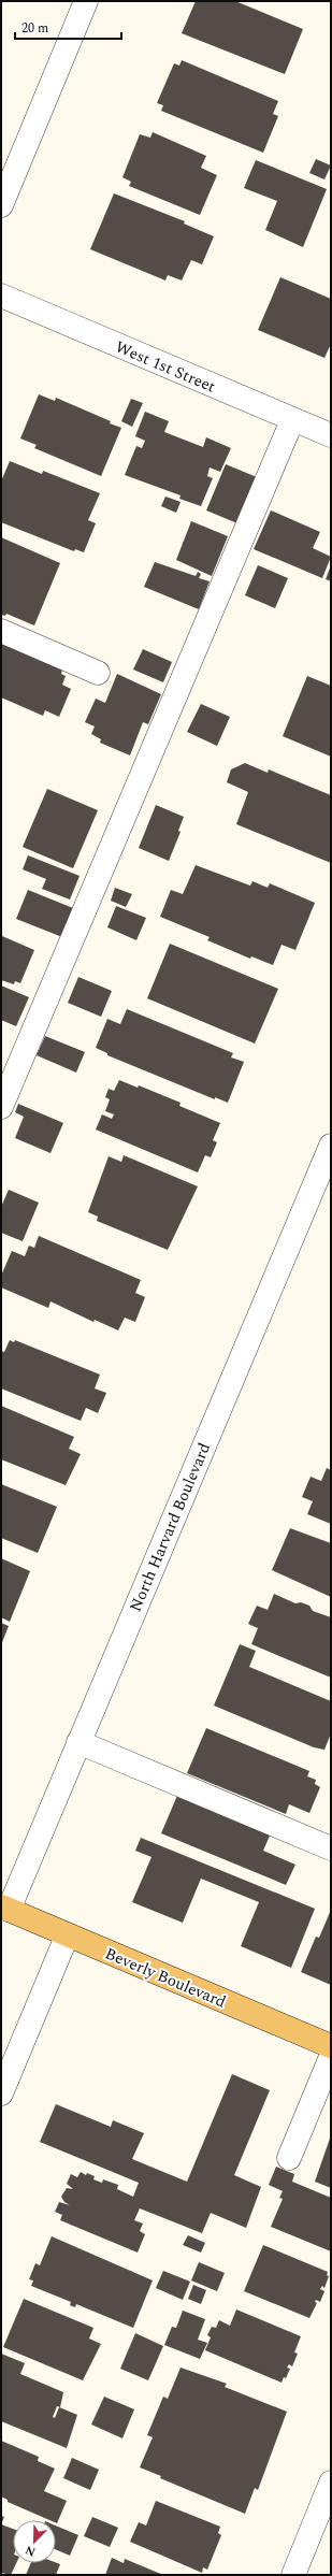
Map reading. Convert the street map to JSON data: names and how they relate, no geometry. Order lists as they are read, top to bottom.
{
  "streets": {
    "main road": ["Beverly Boulevard"],
    "street": ["West 1st Street", "North Harvard Boulevard"]
  },
  "crossings": [
    ["North Harvard Boulevard", "Beverly Boulevard"]
  ],
  "scale_bar": "20 m",
  "north": "bottom left"
}
